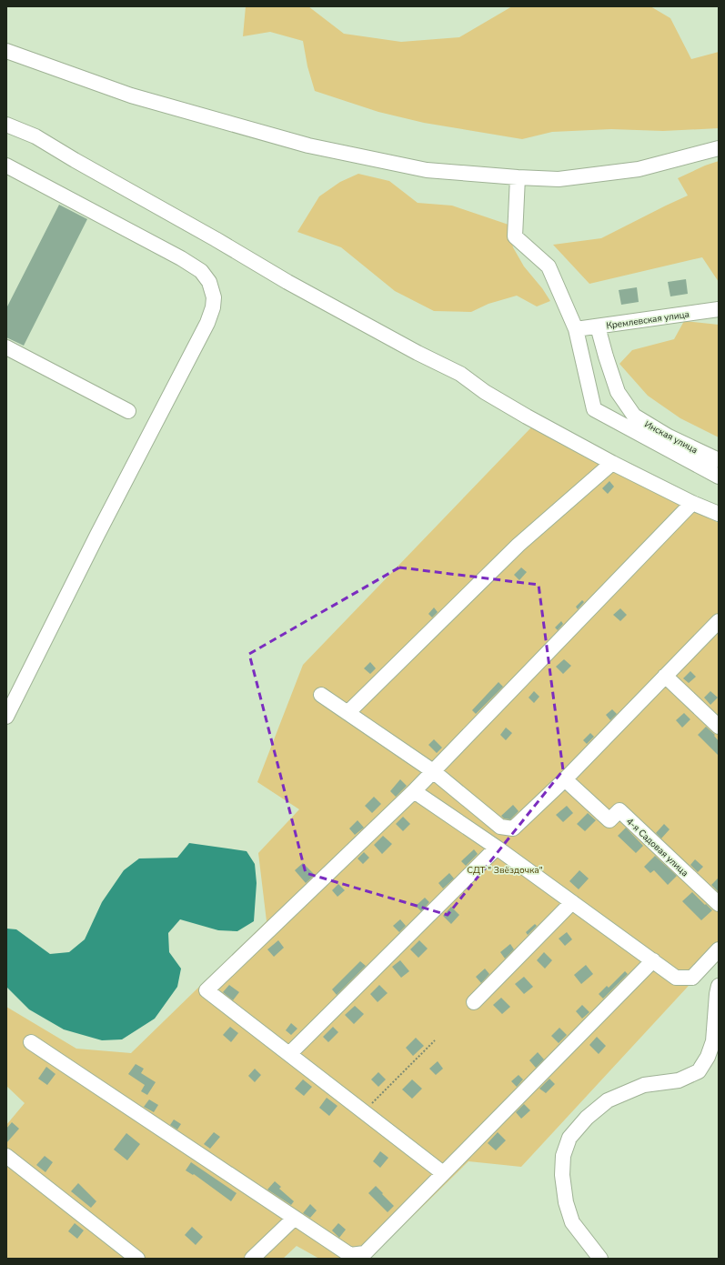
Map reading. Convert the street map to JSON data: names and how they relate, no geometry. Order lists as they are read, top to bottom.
{
  "streets": {
    "street": ["Кремлевская улица", "Инская улица", "4-я Садовая улица"]
  },
  "crossings": [
    ["Кремлевская улица", "Инская улица"]
  ],
  "parks": ["СДТ \" Звёздочка\""]
}
